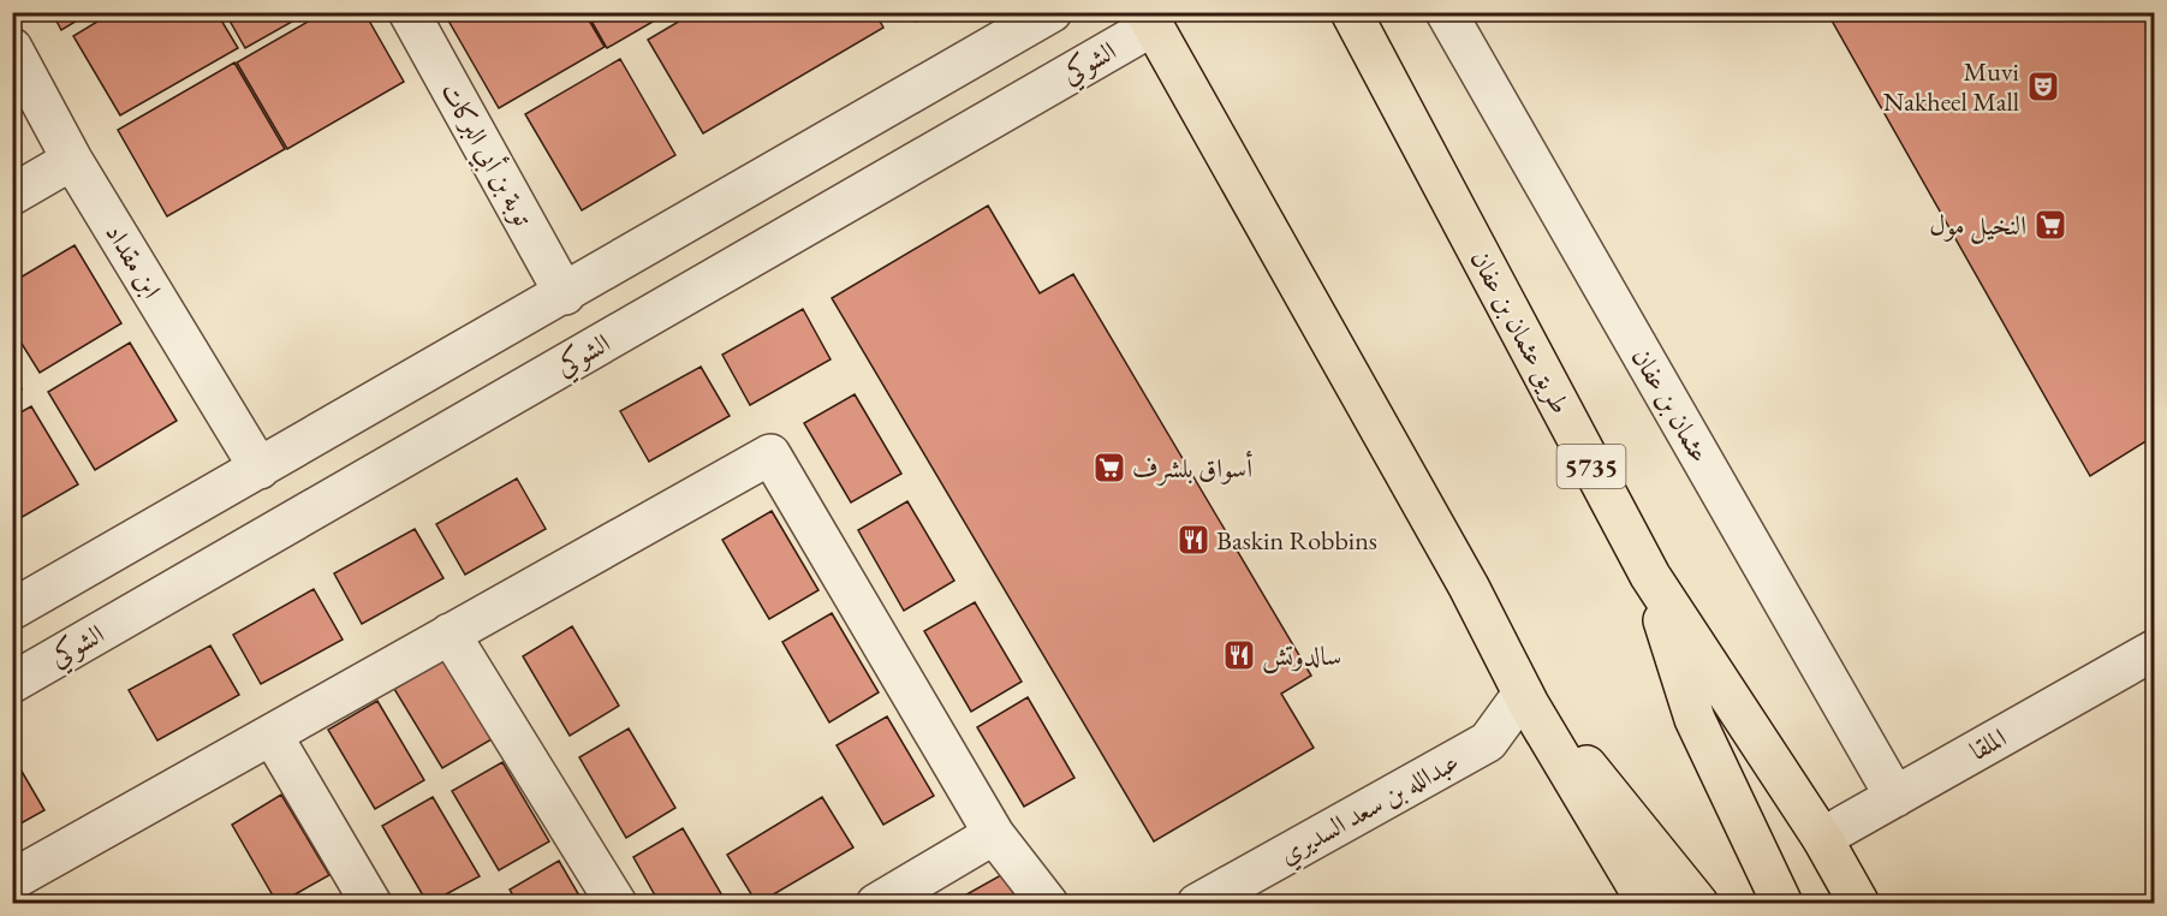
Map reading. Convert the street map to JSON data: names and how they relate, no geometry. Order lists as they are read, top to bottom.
{
  "streets": {
    "main road": ["طريق عثمان بن عفان", "5735"],
    "street": [
      "الشوكي",
      "توبة بن أبي البركات",
      "ابن مقداد",
      "عثمان بن عفان",
      "الملقا",
      "عبدالله بن سعد السديري"
    ]
  },
  "crossings": [
    ["طريق عثمان بن عفان", "الملقا"],
    ["عثمان بن عفان", "الملقا"]
  ],
  "places": {
    "theatre": ["Muvi Nakheel Mall"],
    "supermarket": ["النخيل مول", "أسواق بلشرف"],
    "restaurant": ["Baskin Robbins", "سالدوتش"]
  }
}
